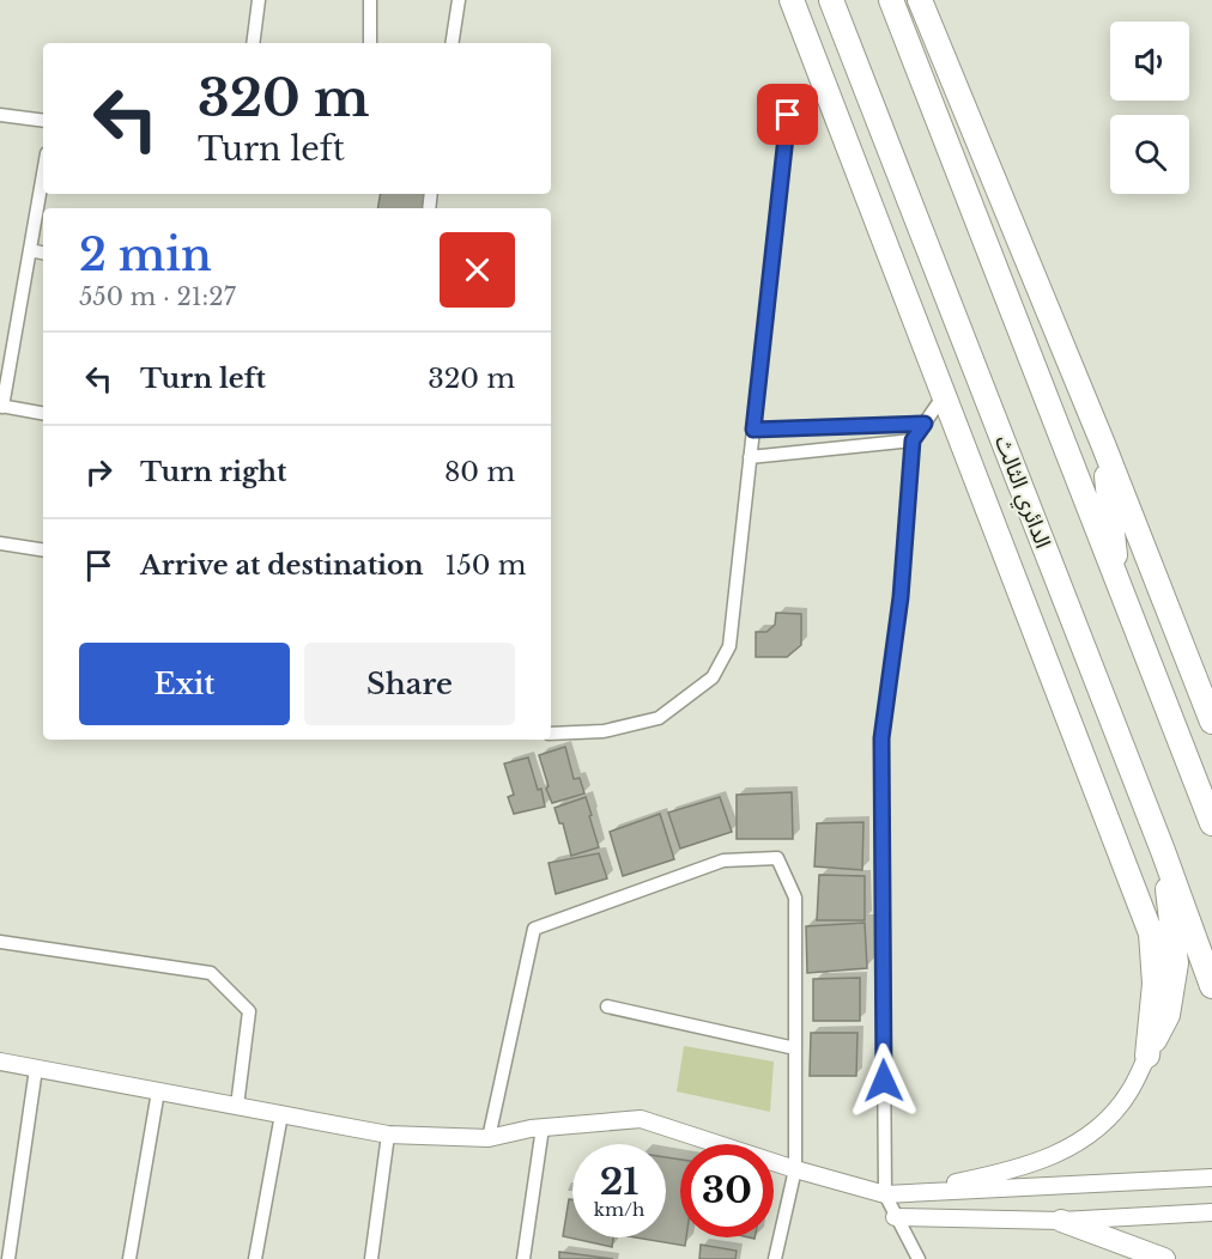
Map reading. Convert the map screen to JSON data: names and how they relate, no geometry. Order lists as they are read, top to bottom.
{
  "streets": {
    "highway": ["الدائري الثالث"]
  },
  "page": {
    "turn": ["320 m", "Turn left"],
    "heading": ["2 min", "550 m · 21:27"],
    "list": [
      {
        "name": "Turn left",
        "value": "320 m"
      },
      {
        "name": "Turn right",
        "value": "80 m"
      },
      {
        "name": "Arrive at destination",
        "value": "150 m"
      }
    ],
    "buttons": ["Exit", "Share"],
    "speed": "21 km/h",
    "limit": "30"
  }
}
